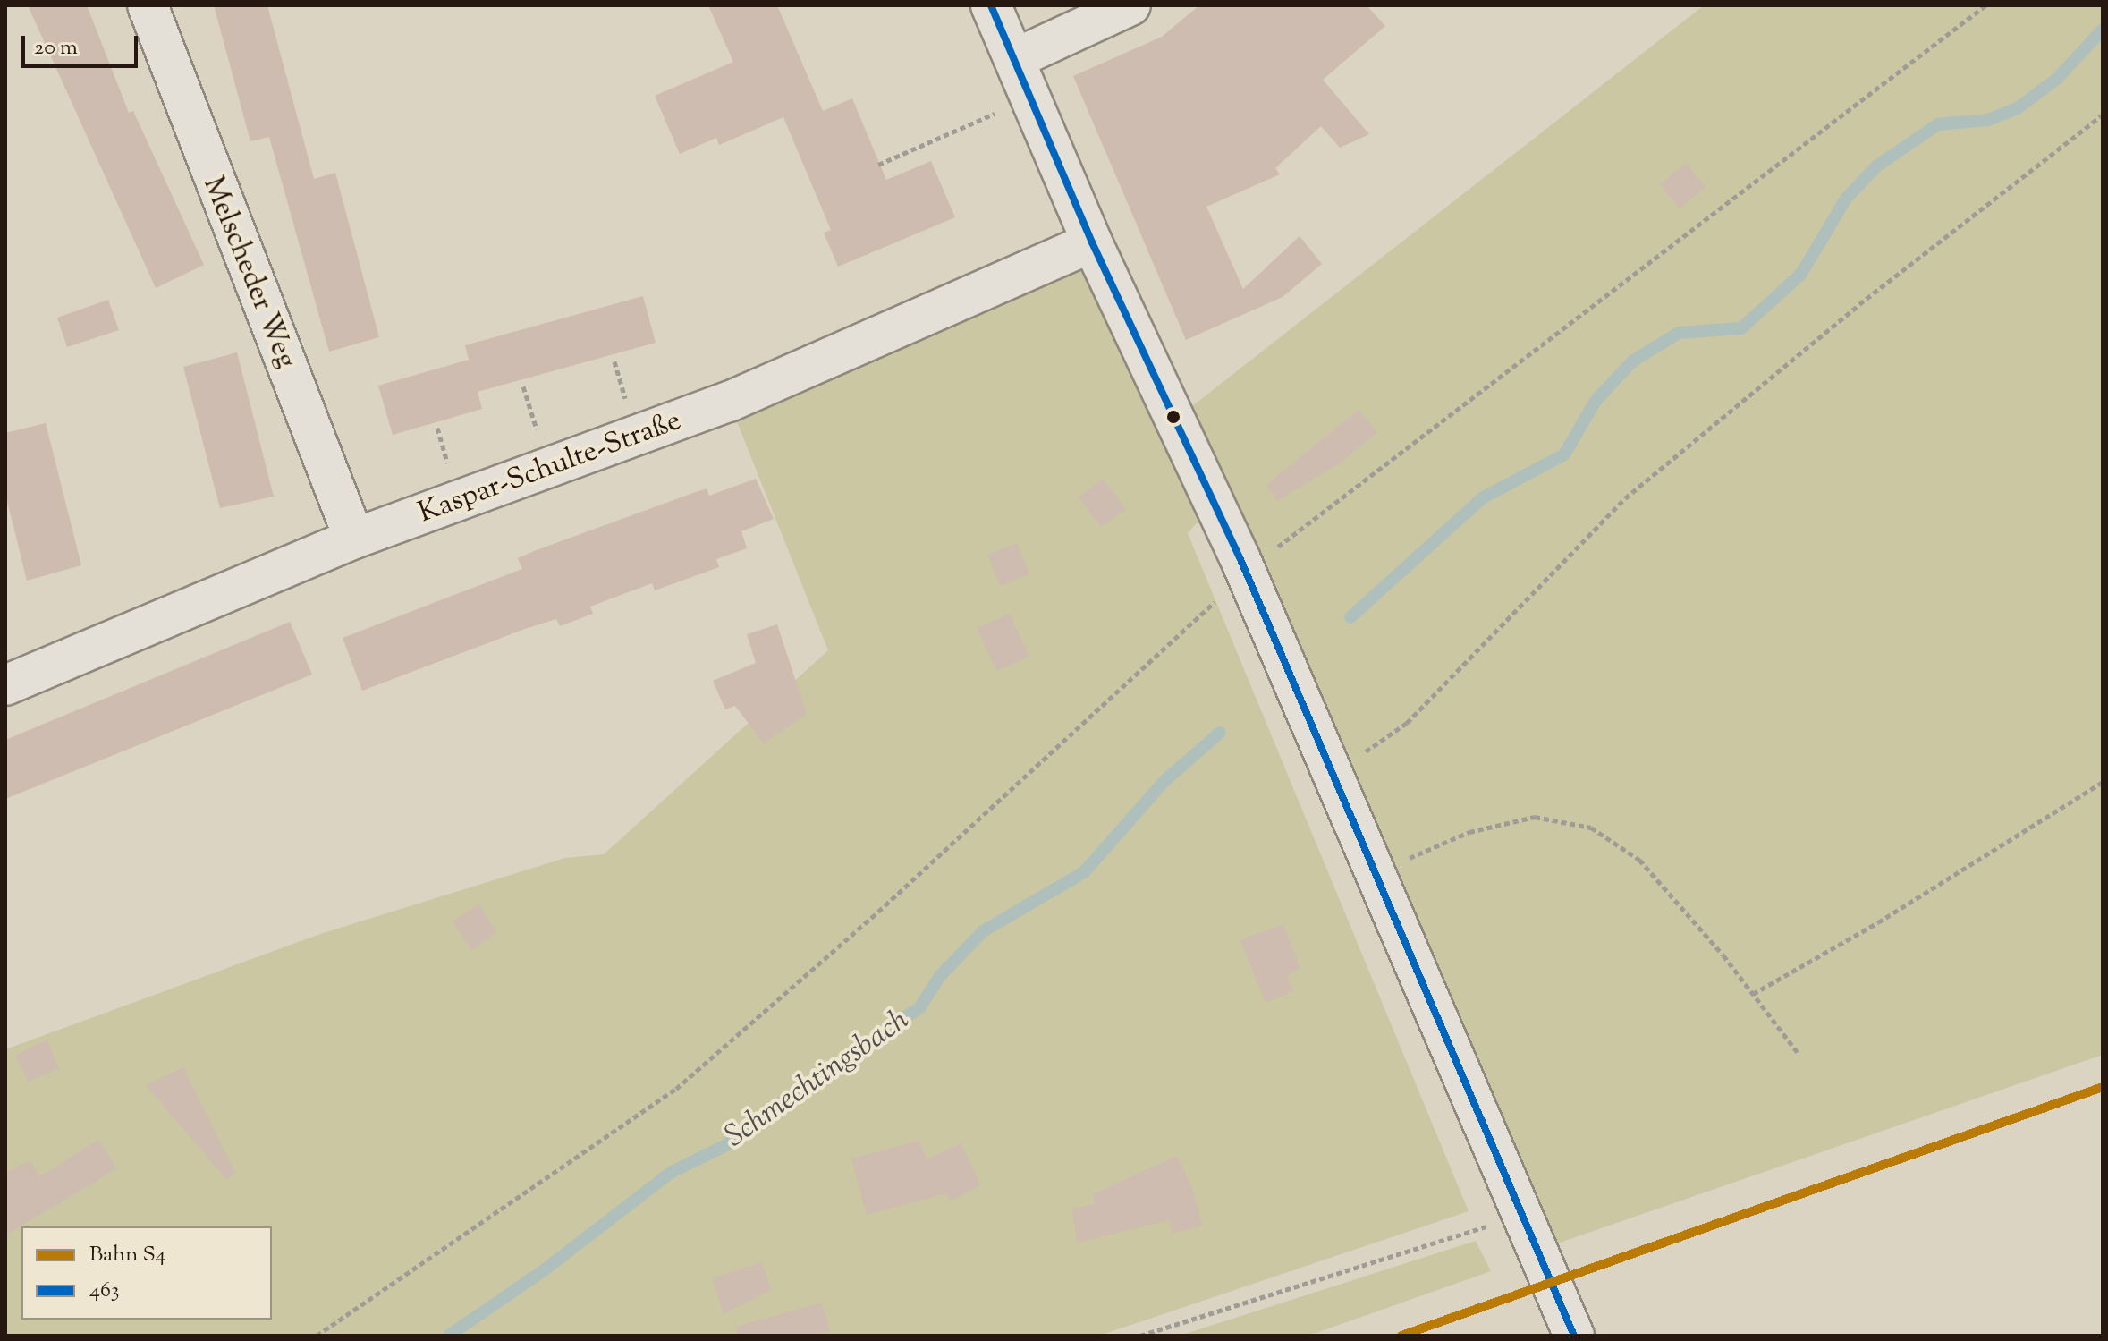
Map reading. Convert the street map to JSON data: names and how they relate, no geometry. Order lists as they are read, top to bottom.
{
  "streets": {
    "street": ["Melscheder Weg", "Kaspar-Schulte-Straße"]
  },
  "crossings": [
    ["Melscheder Weg", "Kaspar-Schulte-Straße"]
  ],
  "water": ["Schmechtingsbach"],
  "lines": ["transit line 463", "rail line S4"],
  "legend": ["Bahn S4", "463"],
  "scale_bar": "20 m"
}
